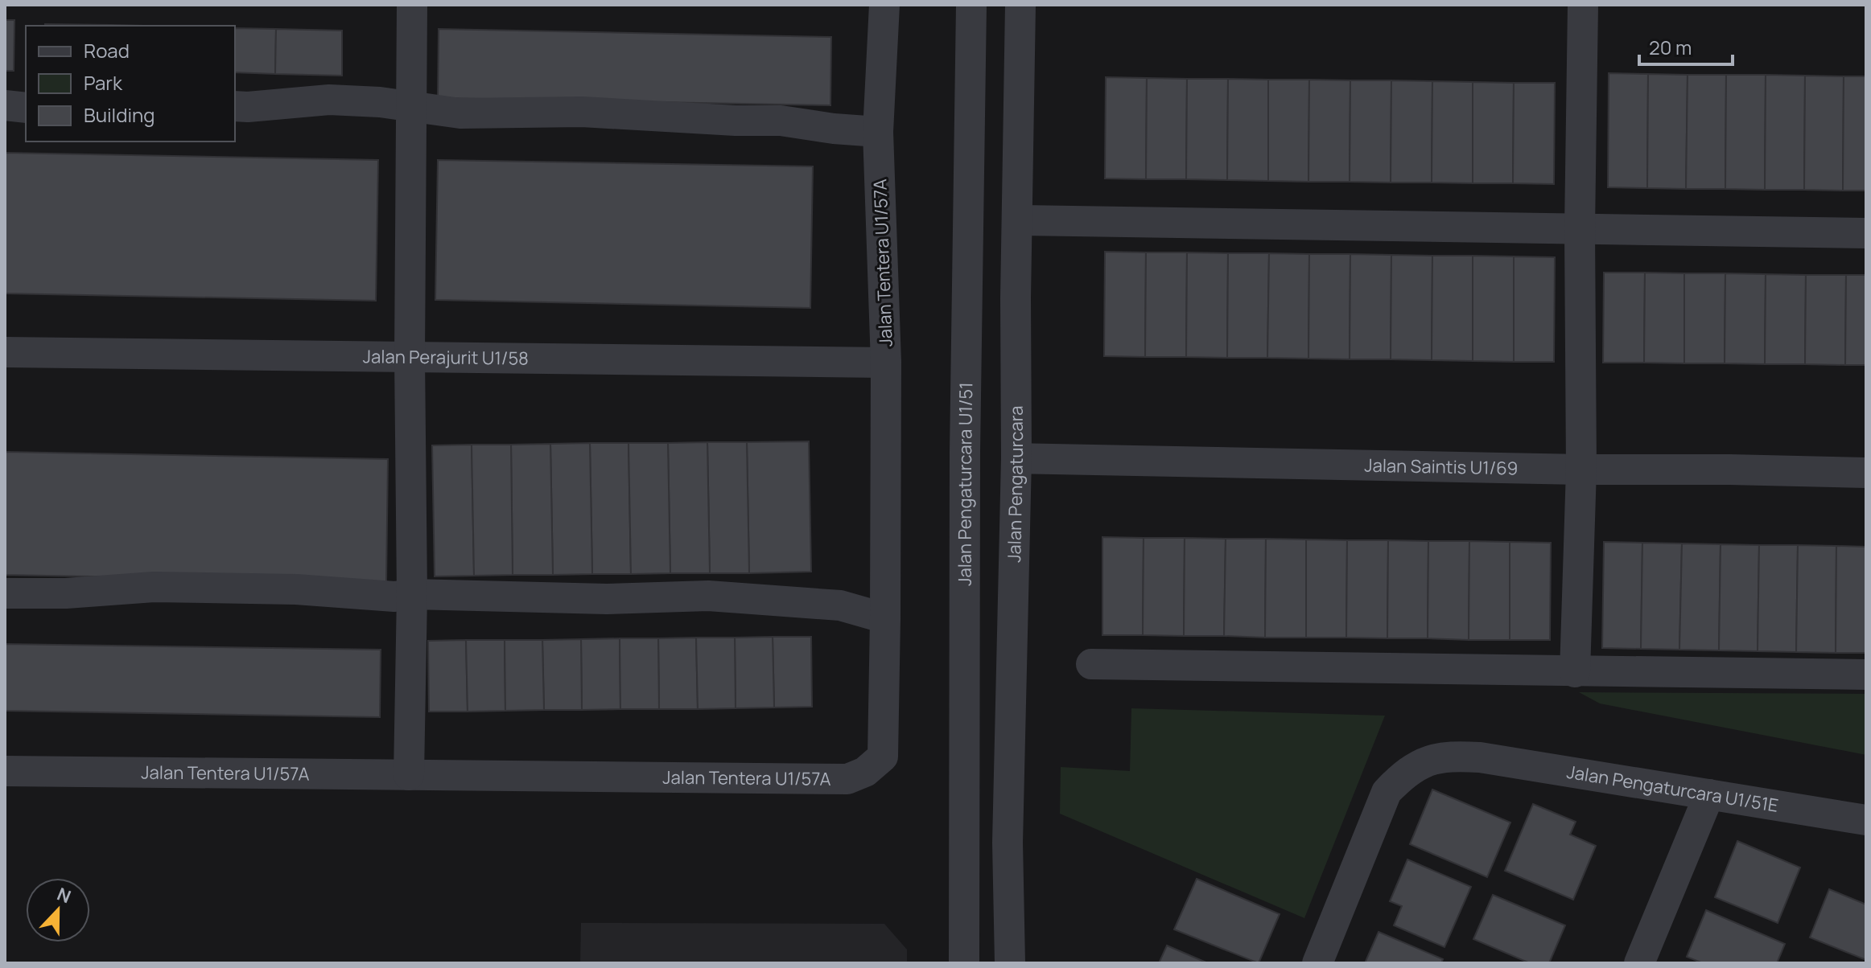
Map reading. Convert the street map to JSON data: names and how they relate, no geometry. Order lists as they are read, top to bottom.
{
  "streets": {
    "street": [
      "Jalan Tentera U1/57A",
      "Jalan Perajurit U1/58",
      "Jalan Saintis U1/69",
      "Jalan Pengaturcara U1/51",
      "Jalan Pengaturcara",
      "Jalan Pengaturcara U1/51E"
    ]
  },
  "crossings": [
    ["Jalan Tentera U1/57A", "Jalan Perajurit U1/58"],
    ["Jalan Saintis U1/69", "Jalan Pengaturcara"]
  ],
  "legend": ["Road", "Park", "Building"],
  "scale_bar": "20 m",
  "north": "top"
}
